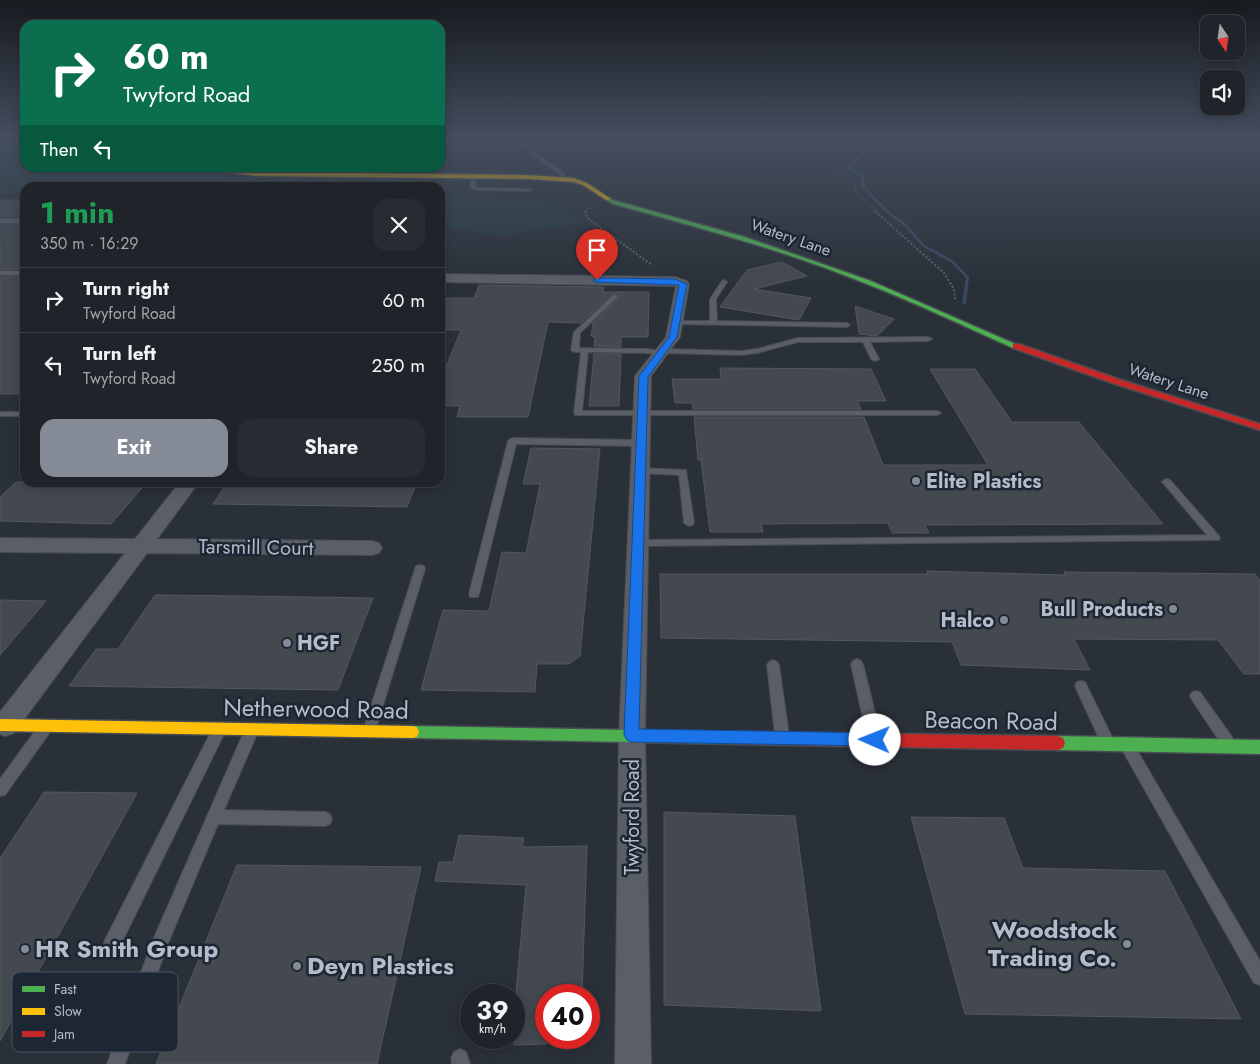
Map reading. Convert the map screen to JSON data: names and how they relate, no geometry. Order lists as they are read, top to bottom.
{
  "streets": {
    "street": [
      "Watery Lane",
      "Tarsmill Court",
      "Netherwood Road",
      "Beacon Road",
      "Twyford Road"
    ]
  },
  "crossings": [
    ["Netherwood Road", "Beacon Road"],
    ["Netherwood Road", "Twyford Road"],
    ["Beacon Road", "Twyford Road"]
  ],
  "places": [
    "Elite Plastics",
    "Bull Products",
    "Halco",
    "HGF",
    "Woodstock Trading Co.",
    "HR Smith Group",
    "Deyn Plastics"
  ],
  "legend": ["Fast", "Slow", "Jam"],
  "north": "bottom",
  "page": {
    "turn": ["60 m", "Twyford Road"],
    "then": "Then",
    "heading": ["1 min", "350 m · 16:29"],
    "list": [
      {
        "name": "Turn right",
        "note": "Twyford Road",
        "value": "60 m"
      },
      {
        "name": "Turn left",
        "note": "Twyford Road",
        "value": "250 m"
      }
    ],
    "buttons": ["Exit", "Share"],
    "speed": "39 km/h",
    "limit": "40"
  }
}
